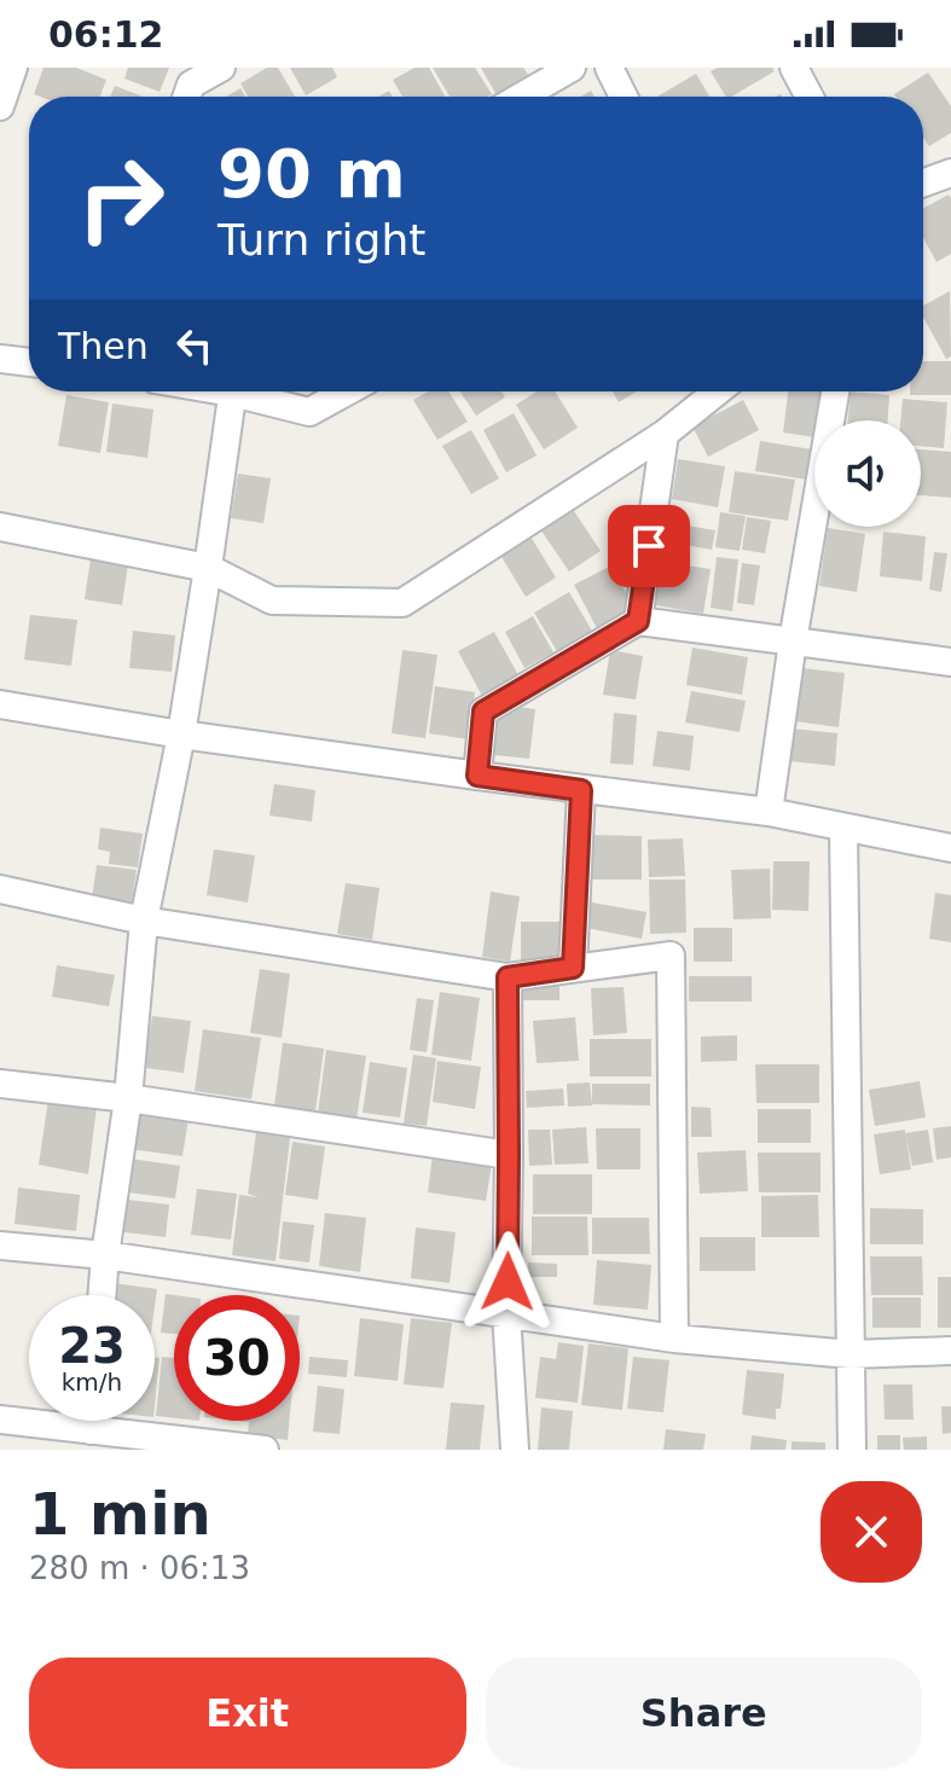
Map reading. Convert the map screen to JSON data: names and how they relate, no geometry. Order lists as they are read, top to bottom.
{
  "page": {
    "status": "06:12",
    "turn": ["90 m", "Turn right"],
    "then": "Then",
    "speed": "23 km/h",
    "limit": "30",
    "heading": ["1 min", "280 m · 06:13"],
    "buttons": ["Exit", "Share"]
  }
}
